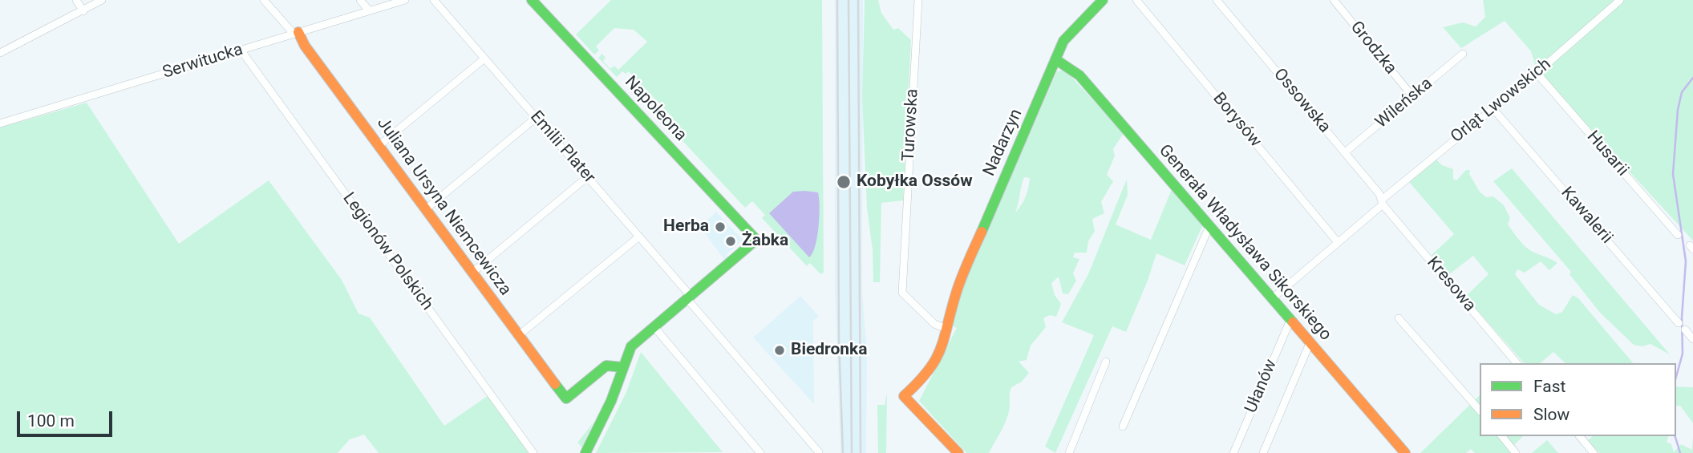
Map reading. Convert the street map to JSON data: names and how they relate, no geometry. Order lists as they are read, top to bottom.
{
  "streets": {
    "street": [
      "Grodzka",
      "Serwitucka",
      "Ossowska",
      "Orląt Lwowskich",
      "Wileńska",
      "Napoleona",
      "Borysów",
      "Turowska",
      "Nadarzyn",
      "Emilii Plater",
      "Husarii",
      "Juliana Ursyna Niemcewicza",
      "Kawalerii",
      "Generała Władysława Sikorskiego",
      "Legionów Polskich",
      "Kresowa",
      "Ułanów"
    ]
  },
  "crossings": [
    ["Grodzka", "Wileńska"],
    ["Serwitucka", "Juliana Ursyna Niemcewicza"],
    ["Serwitucka", "Legionów Polskich"],
    ["Ossowska", "Orląt Lwowskich"],
    ["Ossowska", "Wileńska"],
    ["Ossowska", "Kresowa"],
    ["Orląt Lwowskich", "Borysów"],
    ["Orląt Lwowskich", "Husarii"],
    ["Orląt Lwowskich", "Kawalerii"],
    ["Orląt Lwowskich", "Generała Władysława Sikorskiego"],
    ["Orląt Lwowskich", "Kresowa"],
    ["Napoleona", "Emilii Plater"],
    ["Turowska", "Nadarzyn"],
    ["Nadarzyn", "Generała Władysława Sikorskiego"],
    ["Generała Władysława Sikorskiego", "Ułanów"]
  ],
  "places": [
    "Kobyłka Ossów",
    "Herba",
    "Żabka",
    "Biedronka"
  ],
  "legend": ["Fast", "Slow"],
  "scale_bar": "100 m"
}
